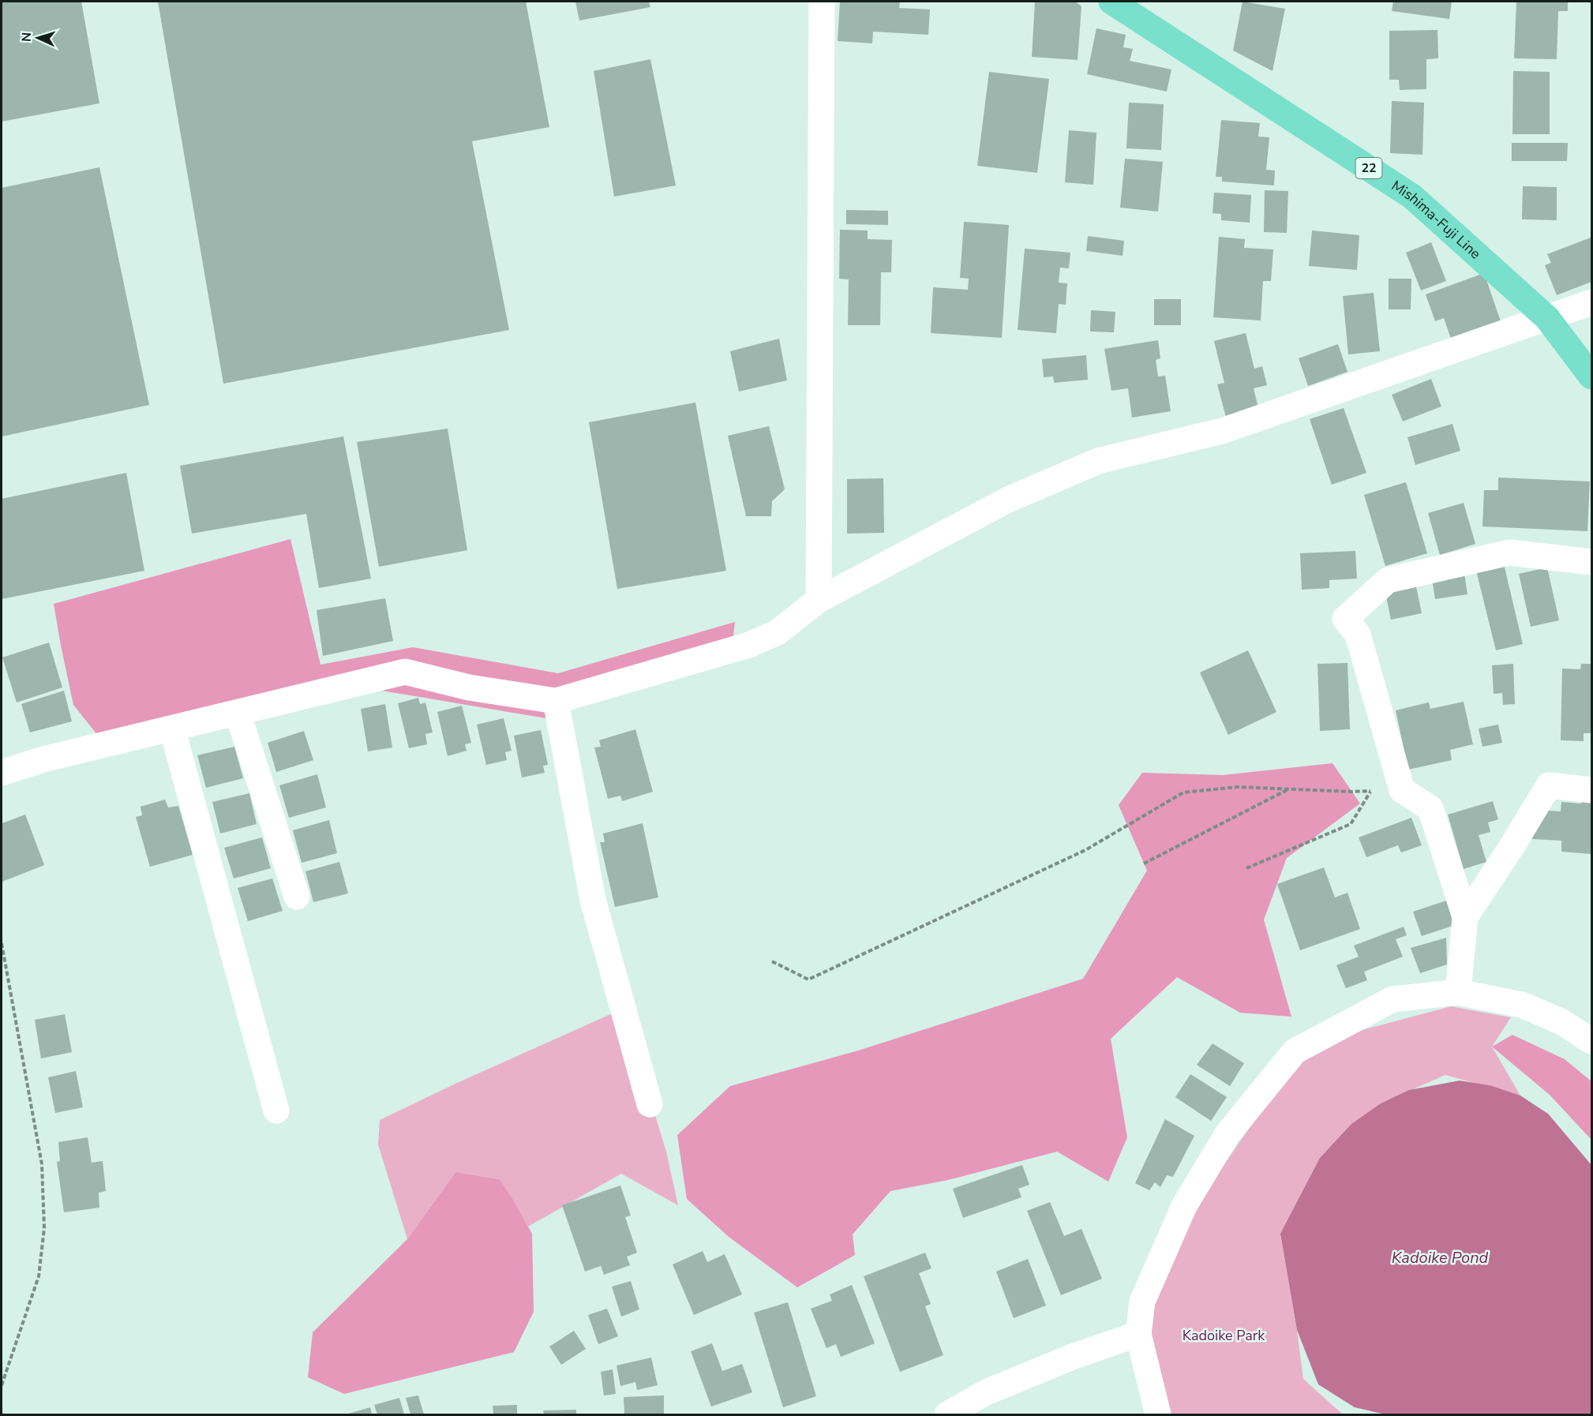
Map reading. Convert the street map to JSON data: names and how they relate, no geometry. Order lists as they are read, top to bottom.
{
  "streets": {
    "main road": ["22", "Mishima-Fuji Line"]
  },
  "water": ["Kadoike Pond"],
  "parks": ["Kadoike Park"],
  "north": "left"
}
